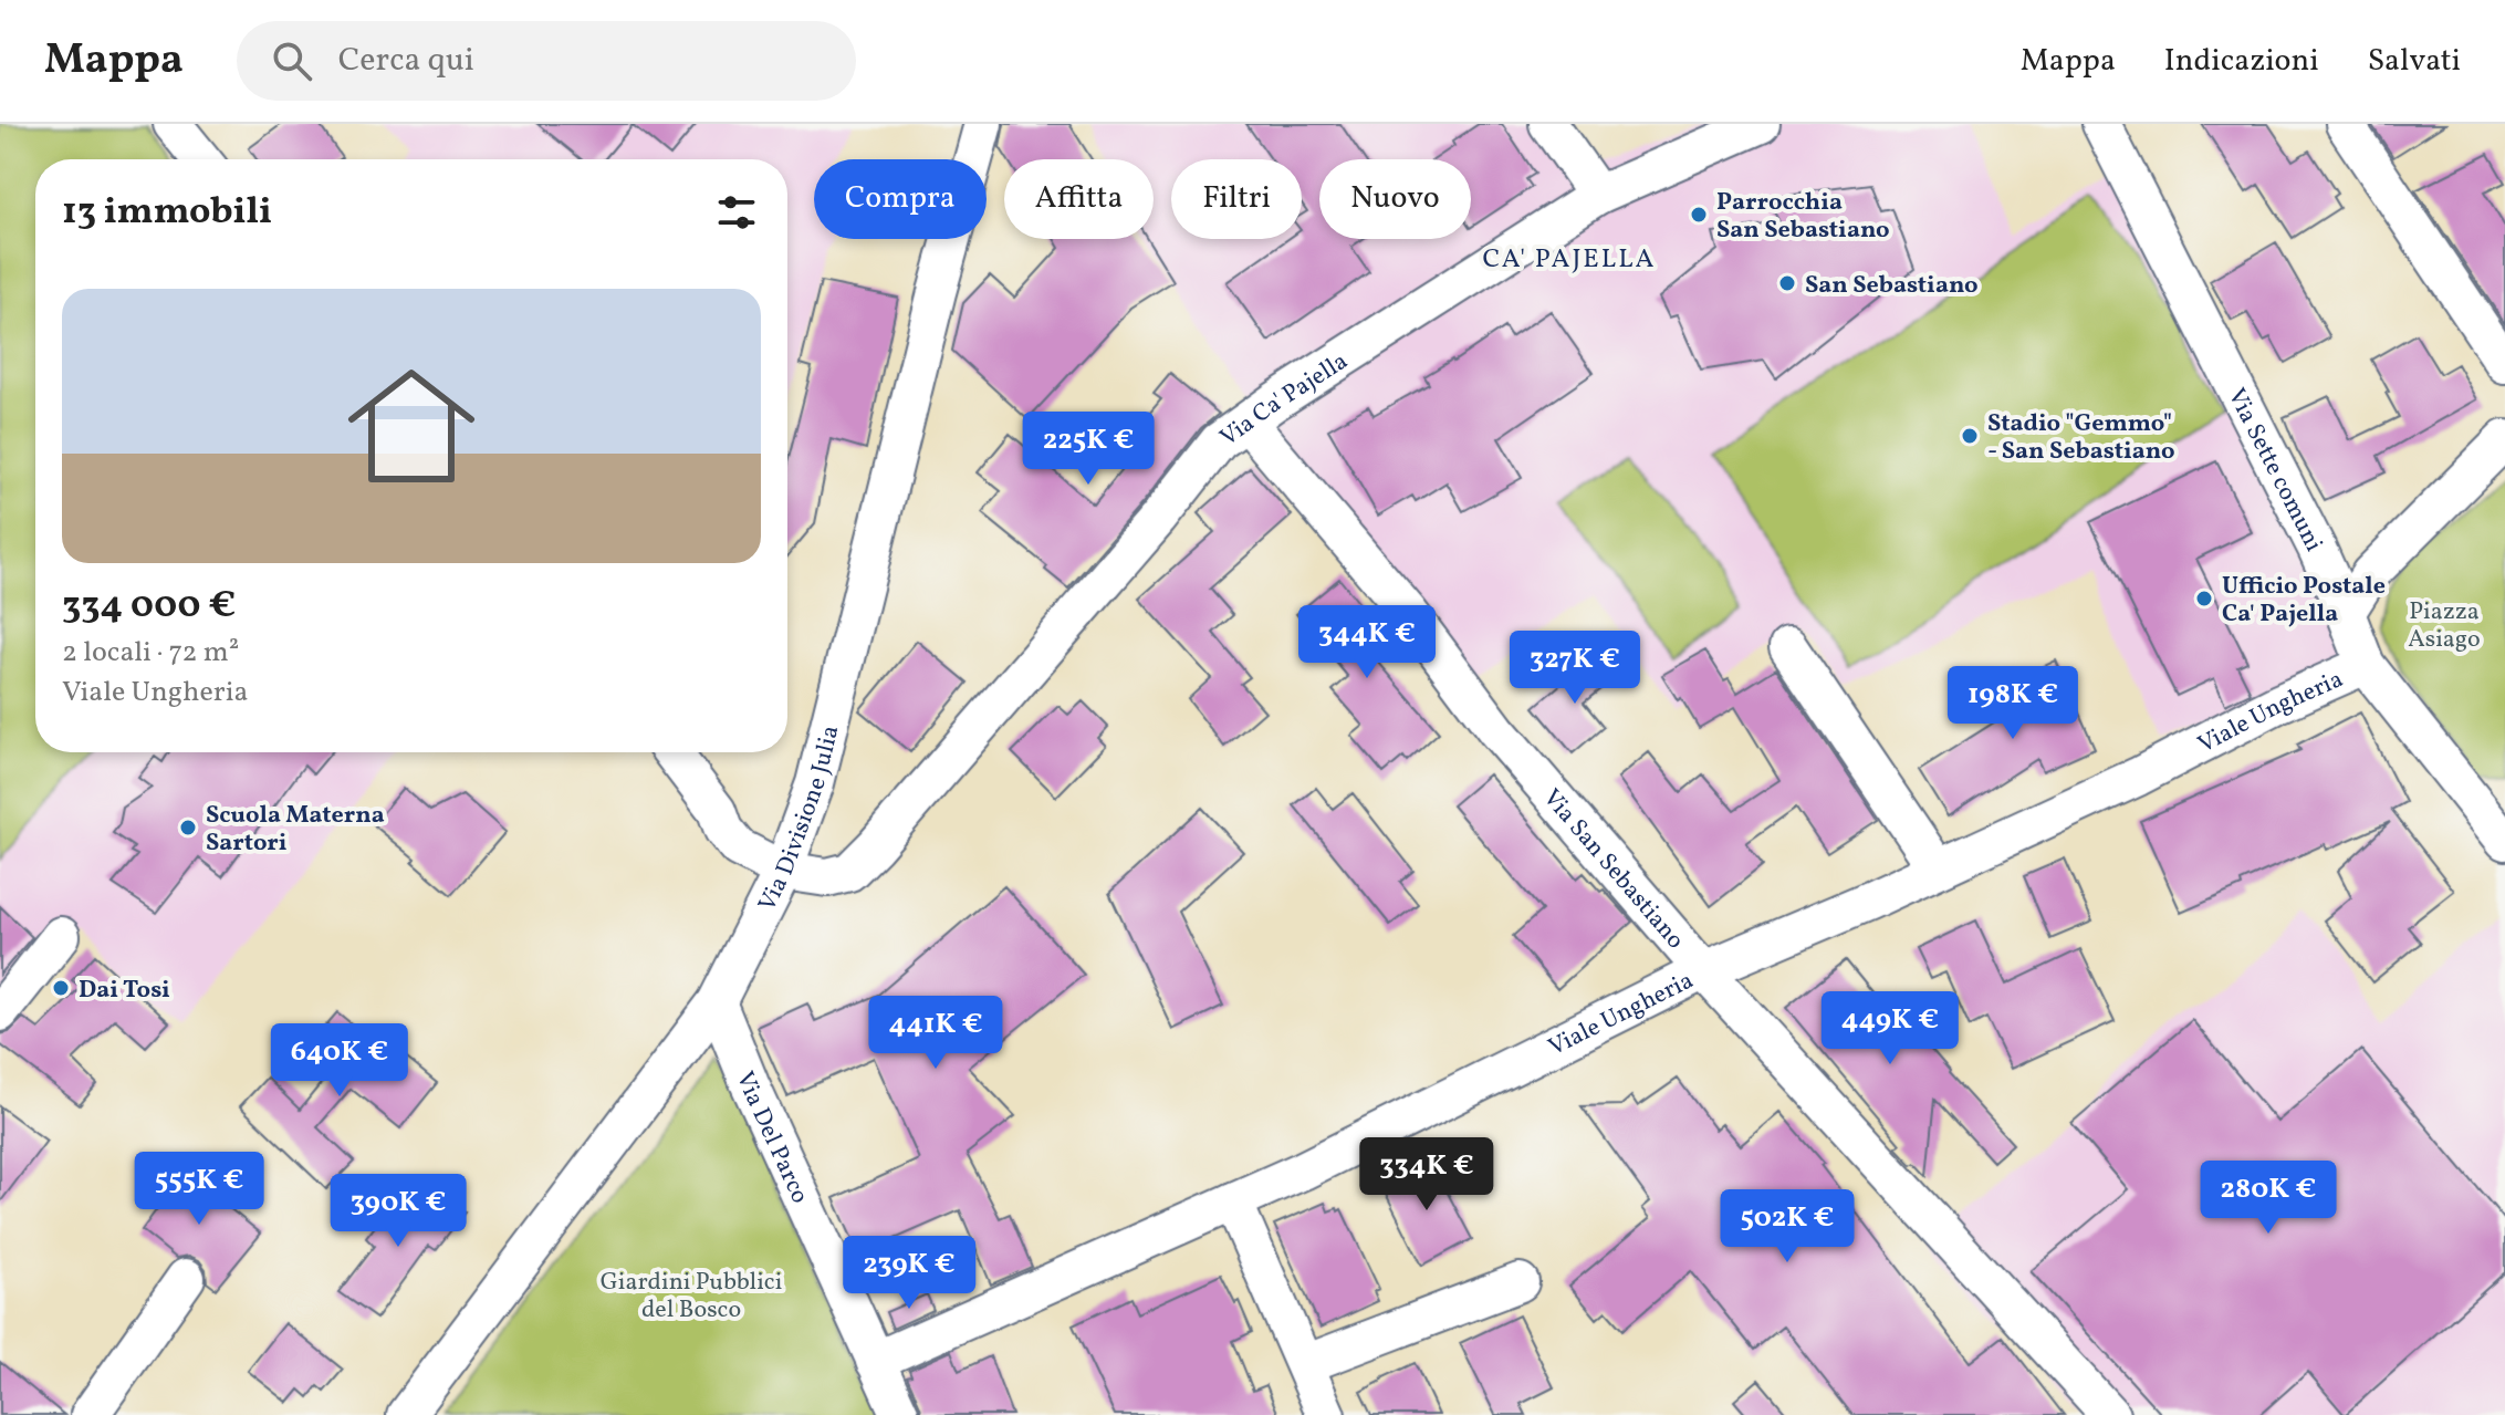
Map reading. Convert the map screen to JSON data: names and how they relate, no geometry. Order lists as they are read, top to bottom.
{
  "streets": {
    "street": [
      "Via Ca' Pajella",
      "Via Sette comuni",
      "Viale Ungheria",
      "Via Divisione Julia",
      "Via San Sebastiano",
      "Via Del Parco"
    ]
  },
  "crossings": [
    ["Via Ca' Pajella", "Via Divisione Julia"],
    ["Via Ca' Pajella", "Via San Sebastiano"],
    ["Via Sette comuni", "Viale Ungheria"],
    ["Viale Ungheria", "Via San Sebastiano"],
    ["Viale Ungheria", "Via Del Parco"],
    ["Via Divisione Julia", "Via Del Parco"]
  ],
  "districts": ["CA' PAJELLA"],
  "parks": ["Piazza Asiago", "Giardini Pubblici del Bosco"],
  "places": [
    "Parrocchia San Sebastiano",
    "San Sebastiano",
    "Stadio \"Gemmo\" - San Sebastiano",
    "Ufficio Postale Ca' Pajella",
    "Scuola Materna Sartori",
    "Dai Tosi"
  ],
  "page": {
    "header": "Mappa",
    "search": "Cerca qui",
    "nav": ["Mappa", "Indicazioni", "Salvati"],
    "chip": [
      "Compra",
      "Affitta",
      "Filtri",
      "Nuovo"
    ],
    "heading": "13 immobili",
    "list": [
      {
        "name": "334 000 €",
        "note": "2 locali · 72 m² · Viale Ungheria"
      }
    ],
    "price": [
      "225K €",
      "344K €",
      "327K €",
      "198K €",
      "449K €",
      "441K €",
      "640K €",
      "334K €",
      "555K €",
      "280K €",
      "390K €",
      "502K €",
      "239K €"
    ]
  }
}
